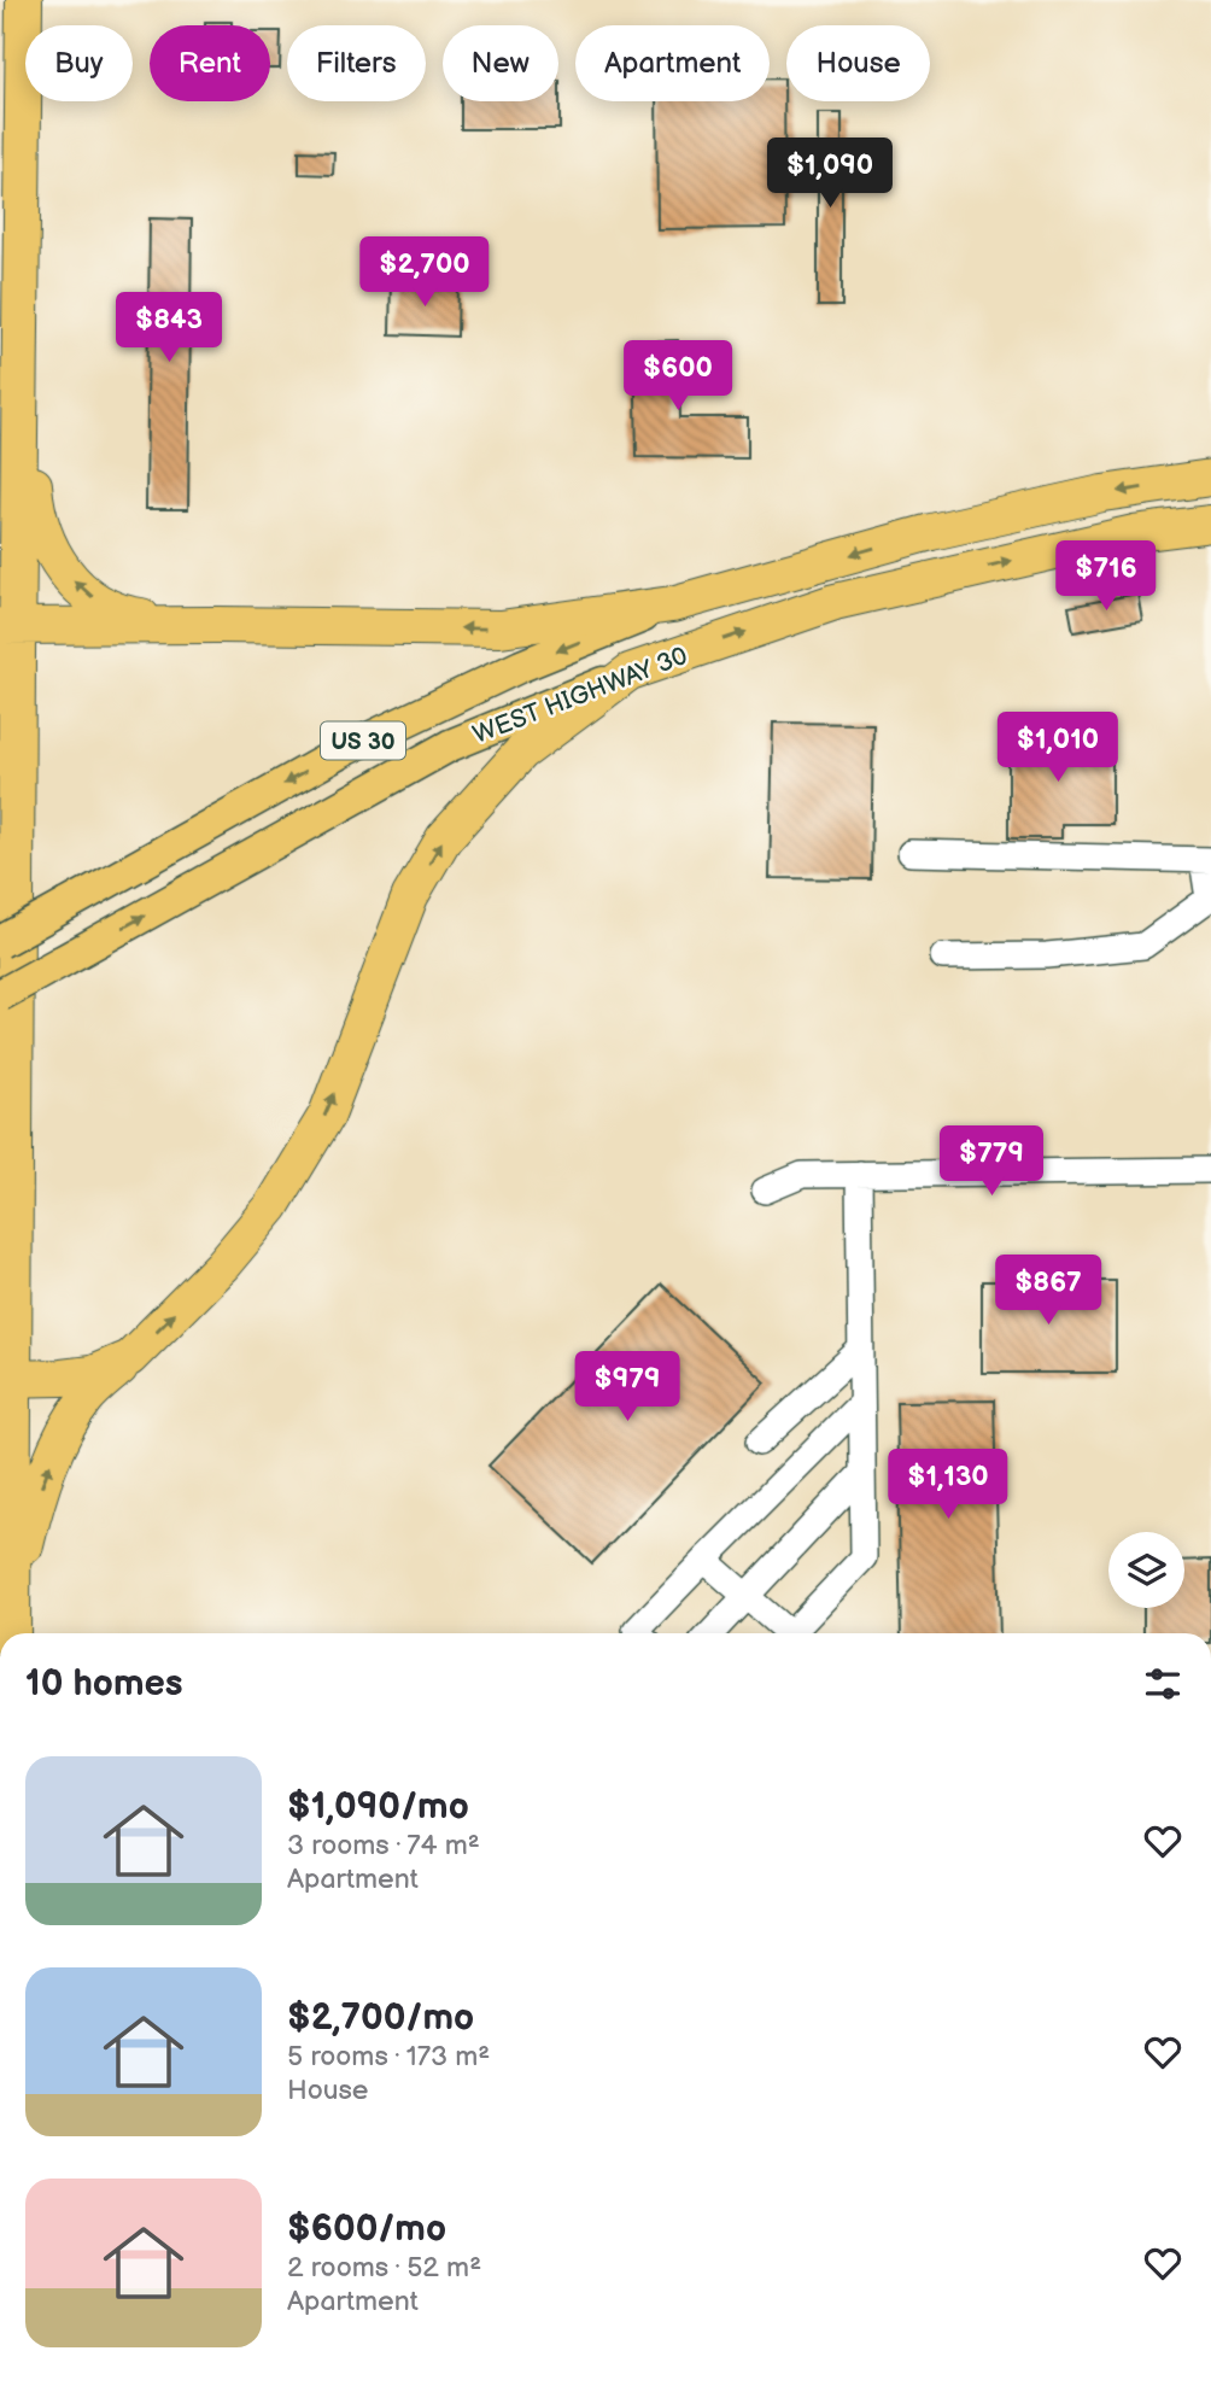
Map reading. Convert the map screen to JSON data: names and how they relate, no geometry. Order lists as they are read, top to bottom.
{
  "streets": {
    "highway": ["WEST HIGHWAY 30", "US 30"]
  },
  "page": {
    "chip": [
      "Buy",
      "Rent",
      "Filters",
      "New",
      "Apartment",
      "House"
    ],
    "price": [
      "$1,090",
      "$2,700",
      "$843",
      "$600",
      "$716",
      "$1,010",
      "$779",
      "$867",
      "$979",
      "$1,130"
    ],
    "heading": "10 homes",
    "list": [
      {
        "name": "$1,090/mo",
        "note": "3 rooms · 74 m² · Apartment"
      },
      {
        "name": "$2,700/mo",
        "note": "5 rooms · 173 m² · House"
      },
      {
        "name": "$600/mo",
        "note": "2 rooms · 52 m² · Apartment"
      }
    ]
  }
}
